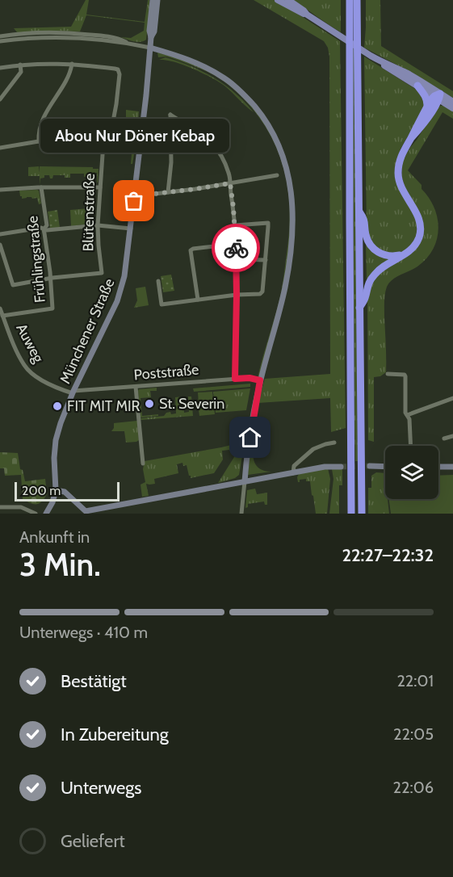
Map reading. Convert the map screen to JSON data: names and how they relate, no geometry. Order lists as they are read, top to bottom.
{
  "streets": {
    "street": [
      "Blütenstraße",
      "Frühlingstraße",
      "Münchener Straße",
      "Auweg",
      "Poststraße"
    ]
  },
  "crossings": [
    ["Blütenstraße", "Frühlingstraße"],
    ["Frühlingstraße", "Auweg"],
    ["Münchener Straße", "Auweg"],
    ["Münchener Straße", "Poststraße"],
    ["Auweg", "Poststraße"]
  ],
  "places": ["Abou Nur Döner Kebap", "St. Severin", "FIT MIT MIR"],
  "scale_bar": "200 m",
  "page": {
    "bubble": "Abou Nur Döner Kebap",
    "scale": "200 m",
    "heading": ["3 Min.", "Ankunft in", "22:27–22:32"],
    "bar": "Unterwegs · 410 m",
    "list": [
      ["Bestätigt", "22:01"],
      ["In Zubereitung", "22:05"],
      ["Unterwegs", "22:06"],
      "Geliefert"
    ]
  }
}
